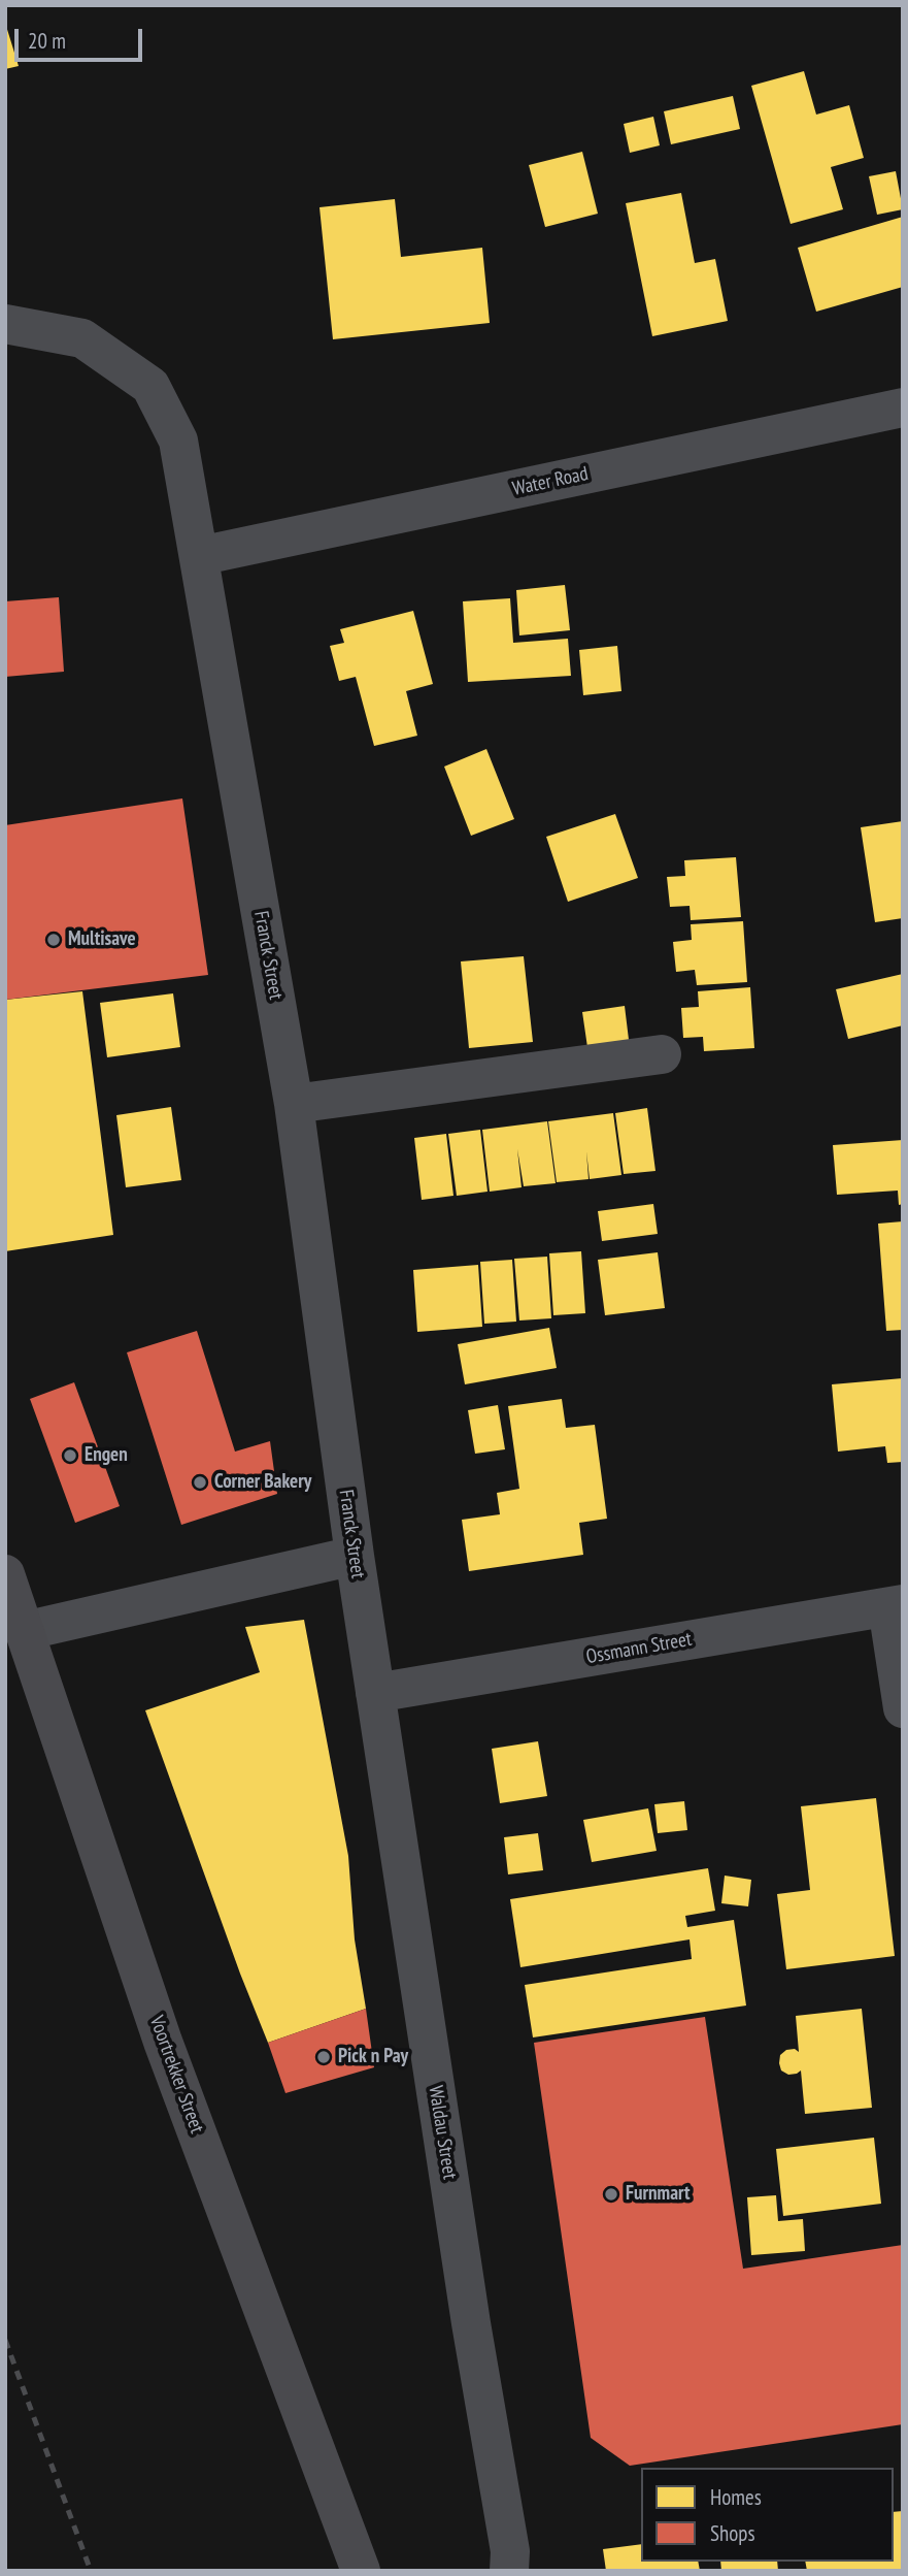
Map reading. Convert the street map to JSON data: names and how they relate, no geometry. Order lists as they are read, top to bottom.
{
  "streets": {
    "main road": ["Voortrekker Street"],
    "street": [
      "Water Road",
      "Franck Street",
      "Ossmann Street",
      "Waldau Street"
    ]
  },
  "crossings": [
    ["Water Road", "Franck Street"],
    ["Franck Street", "Ossmann Street"],
    ["Franck Street", "Waldau Street"],
    ["Ossmann Street", "Waldau Street"]
  ],
  "places": [
    "Multisave",
    "Engen",
    "Corner Bakery",
    "Pick n Pay",
    "Furnmart"
  ],
  "legend": ["Homes", "Shops"],
  "scale_bar": "20 m"
}
